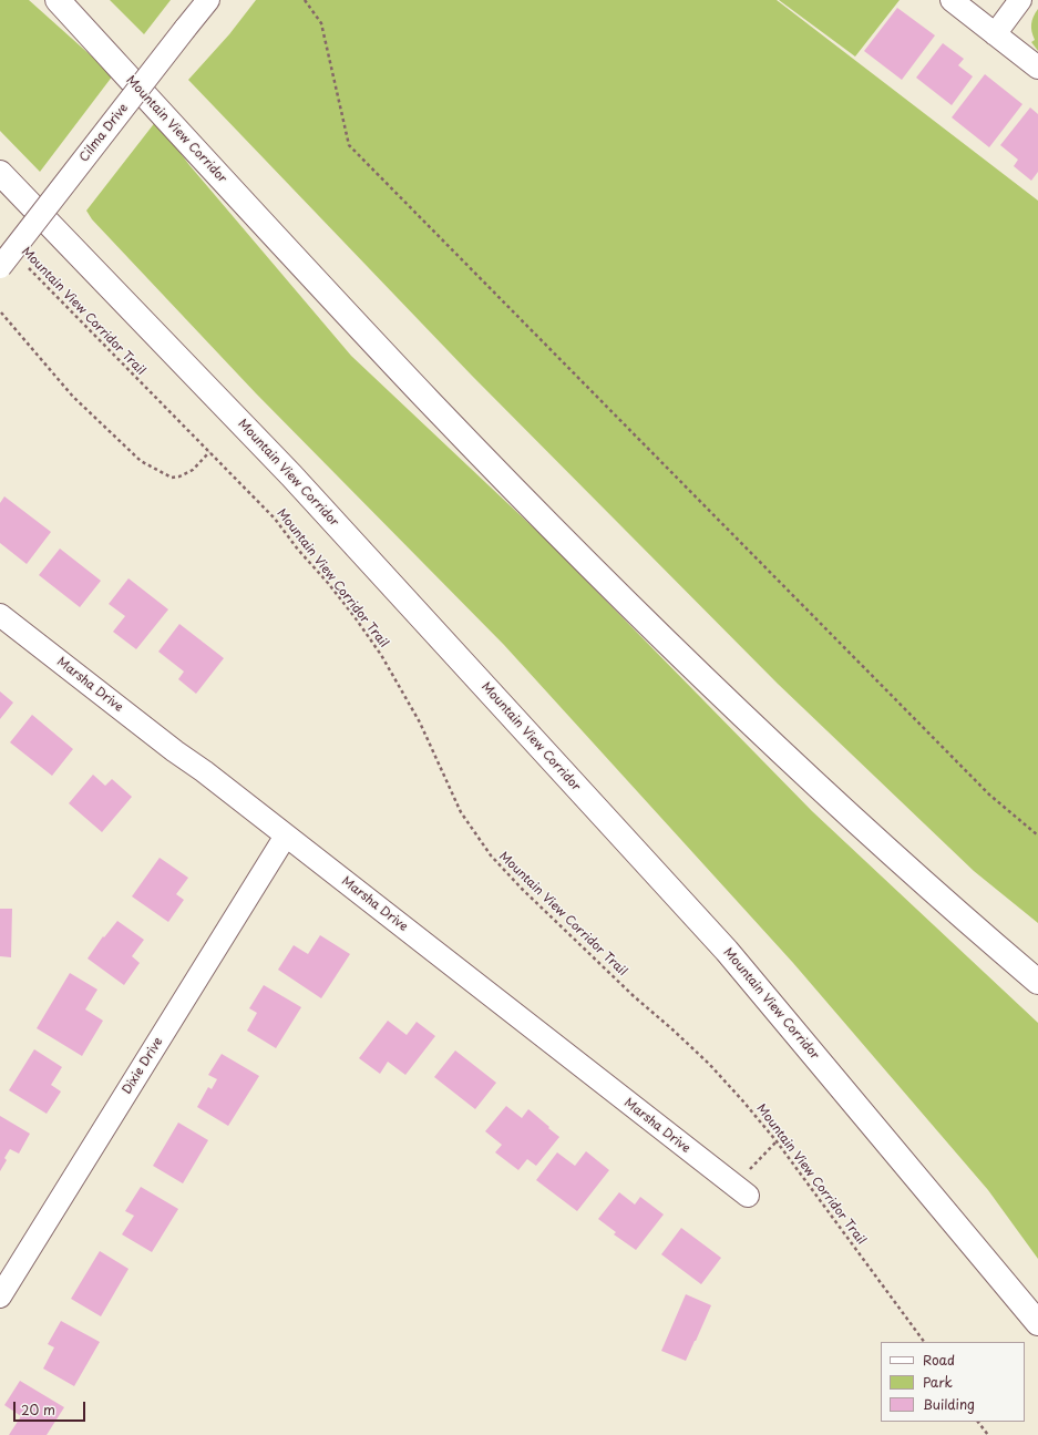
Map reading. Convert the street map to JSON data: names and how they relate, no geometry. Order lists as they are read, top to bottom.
{
  "streets": {
    "highway": ["Mountain View Corridor"],
    "street": ["Cilma Drive", "Marsha Drive", "Dixie Drive"],
    "path": ["Mountain View Corridor Trail"]
  },
  "crossings": [
    ["Marsha Drive", "Dixie Drive"]
  ],
  "legend": ["Road", "Park", "Building"],
  "scale_bar": "20 m"
}
